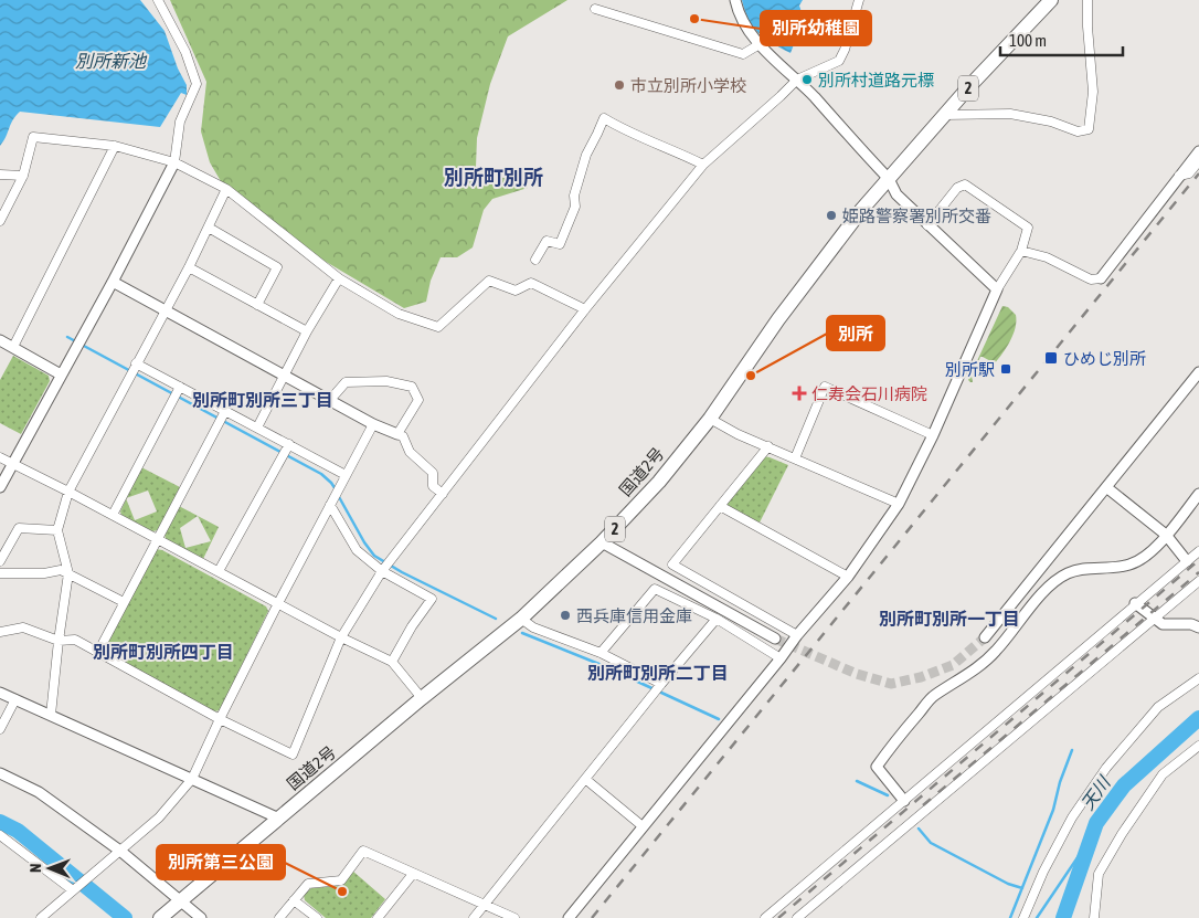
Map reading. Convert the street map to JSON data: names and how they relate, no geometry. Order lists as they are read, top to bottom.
{
  "streets": {
    "highway": ["2", "国道2号"]
  },
  "districts": [
    "別所町別所",
    "別所町別所三丁目",
    "別所町別所一丁目",
    "別所町別所四丁目",
    "別所町別所二丁目"
  ],
  "water": ["別所新池", "天川"],
  "places": {
    "other": [
      "別所幼稚園",
      "別所村道路元標",
      "市立別所小学校",
      "姫路警察署別所交番",
      "別所",
      "西兵庫信用金庫",
      "別所第三公園"
    ],
    "transit": ["ひめじ別所", "別所駅"],
    "health": ["仁寿会石川病院"]
  },
  "scale_bar": "100 m",
  "north": "left"
}
